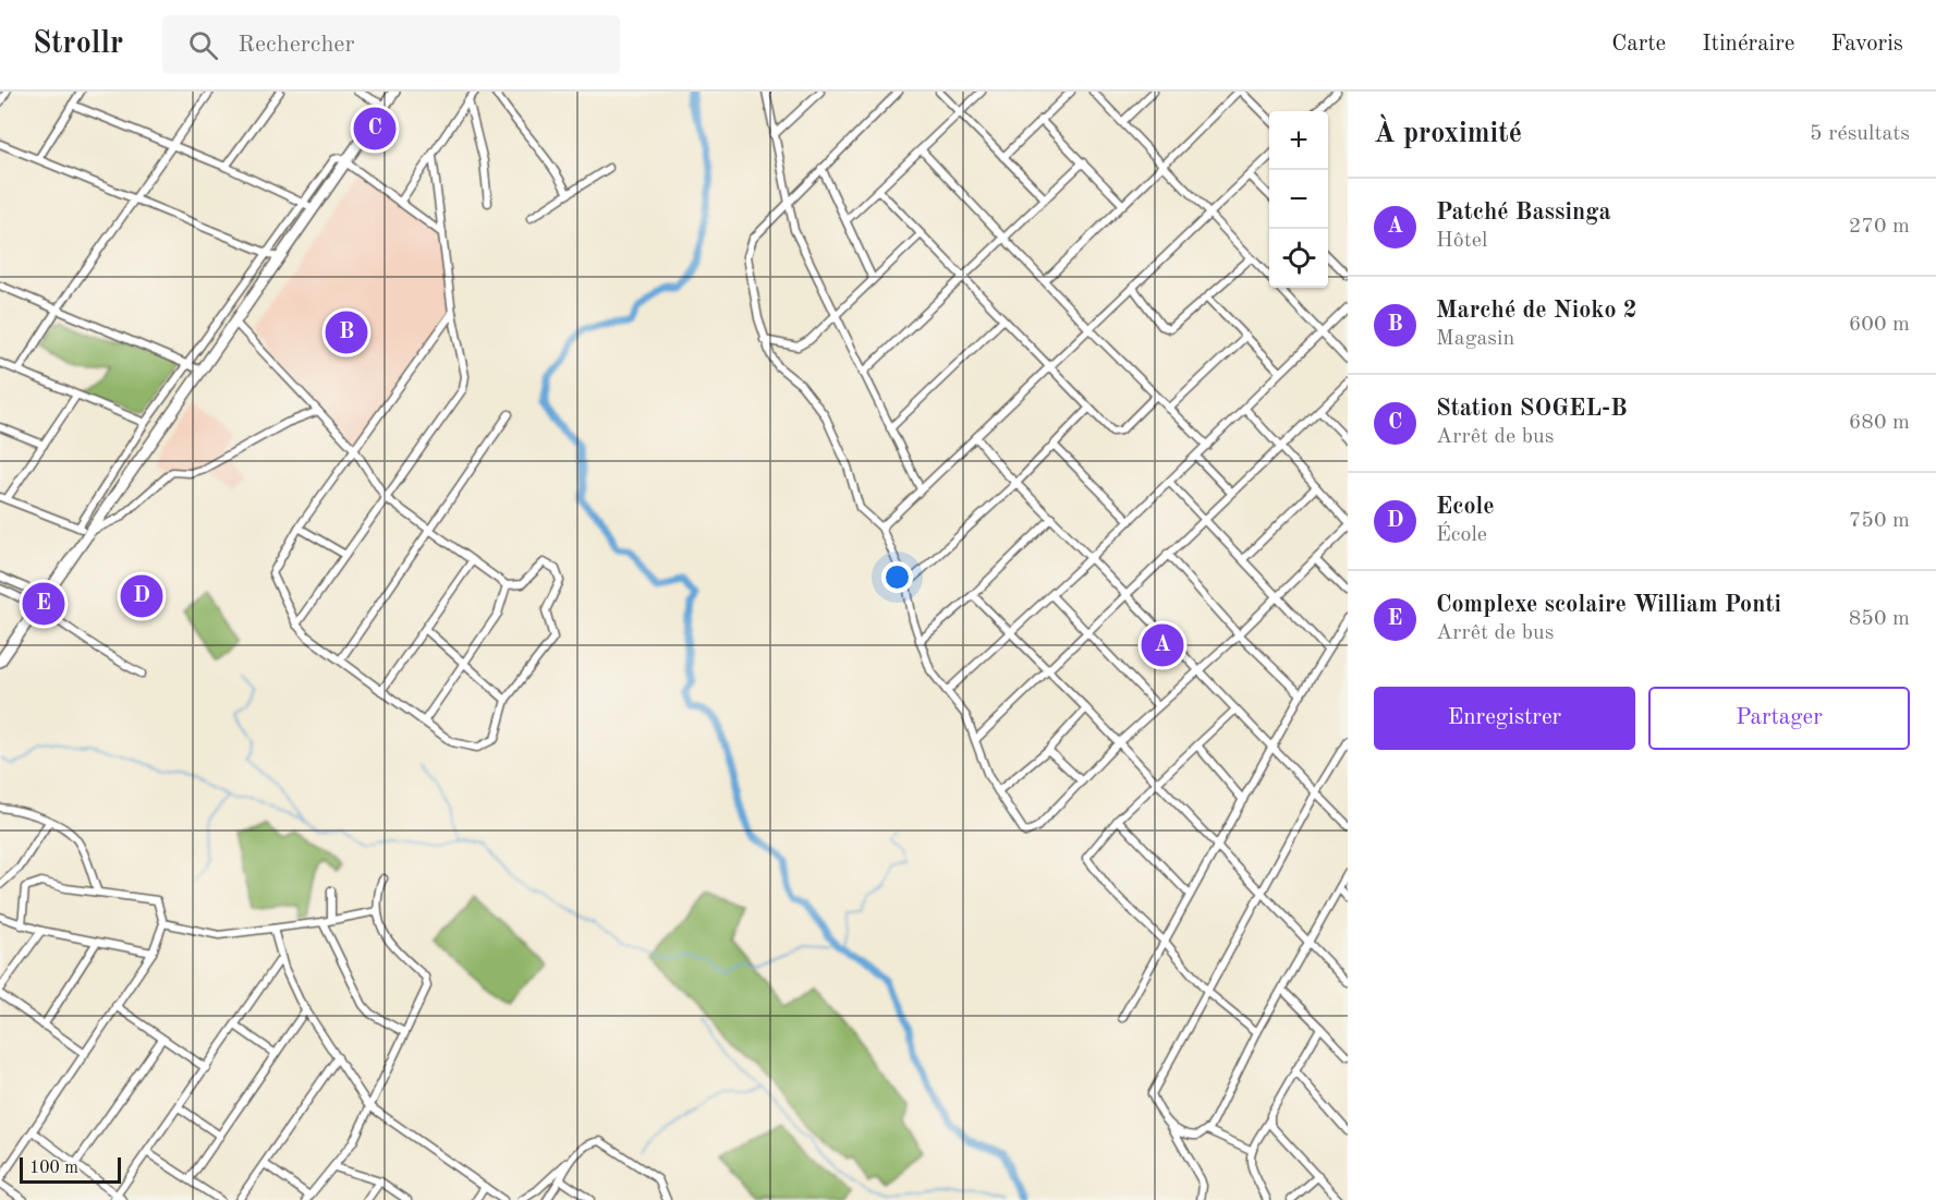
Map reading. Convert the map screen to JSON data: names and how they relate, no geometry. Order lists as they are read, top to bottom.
{
  "scale_bar": "100 m",
  "page": {
    "header": "Strollr",
    "search": "Rechercher",
    "nav": ["Carte", "Itinéraire", "Favoris"],
    "heading": ["À proximité", "5 résultats"],
    "pins": [
      "C",
      "B",
      "D",
      "E",
      "A"
    ],
    "map_buttons": ["+", "−"],
    "list": [
      {
        "mark": "A",
        "name": "Patché Bassinga",
        "note": "Hôtel",
        "value": "270 m"
      },
      {
        "mark": "B",
        "name": "Marché de Nioko 2",
        "note": "Magasin",
        "value": "600 m"
      },
      {
        "mark": "C",
        "name": "Station SOGEL-B",
        "note": "Arrêt de bus",
        "value": "680 m"
      },
      {
        "mark": "D",
        "name": "Ecole",
        "note": "École",
        "value": "750 m"
      },
      {
        "mark": "E",
        "name": "Complexe scolaire William Ponti",
        "note": "Arrêt de bus",
        "value": "850 m"
      }
    ],
    "buttons": ["Enregistrer", "Partager"],
    "scale": "100 m"
  }
}
